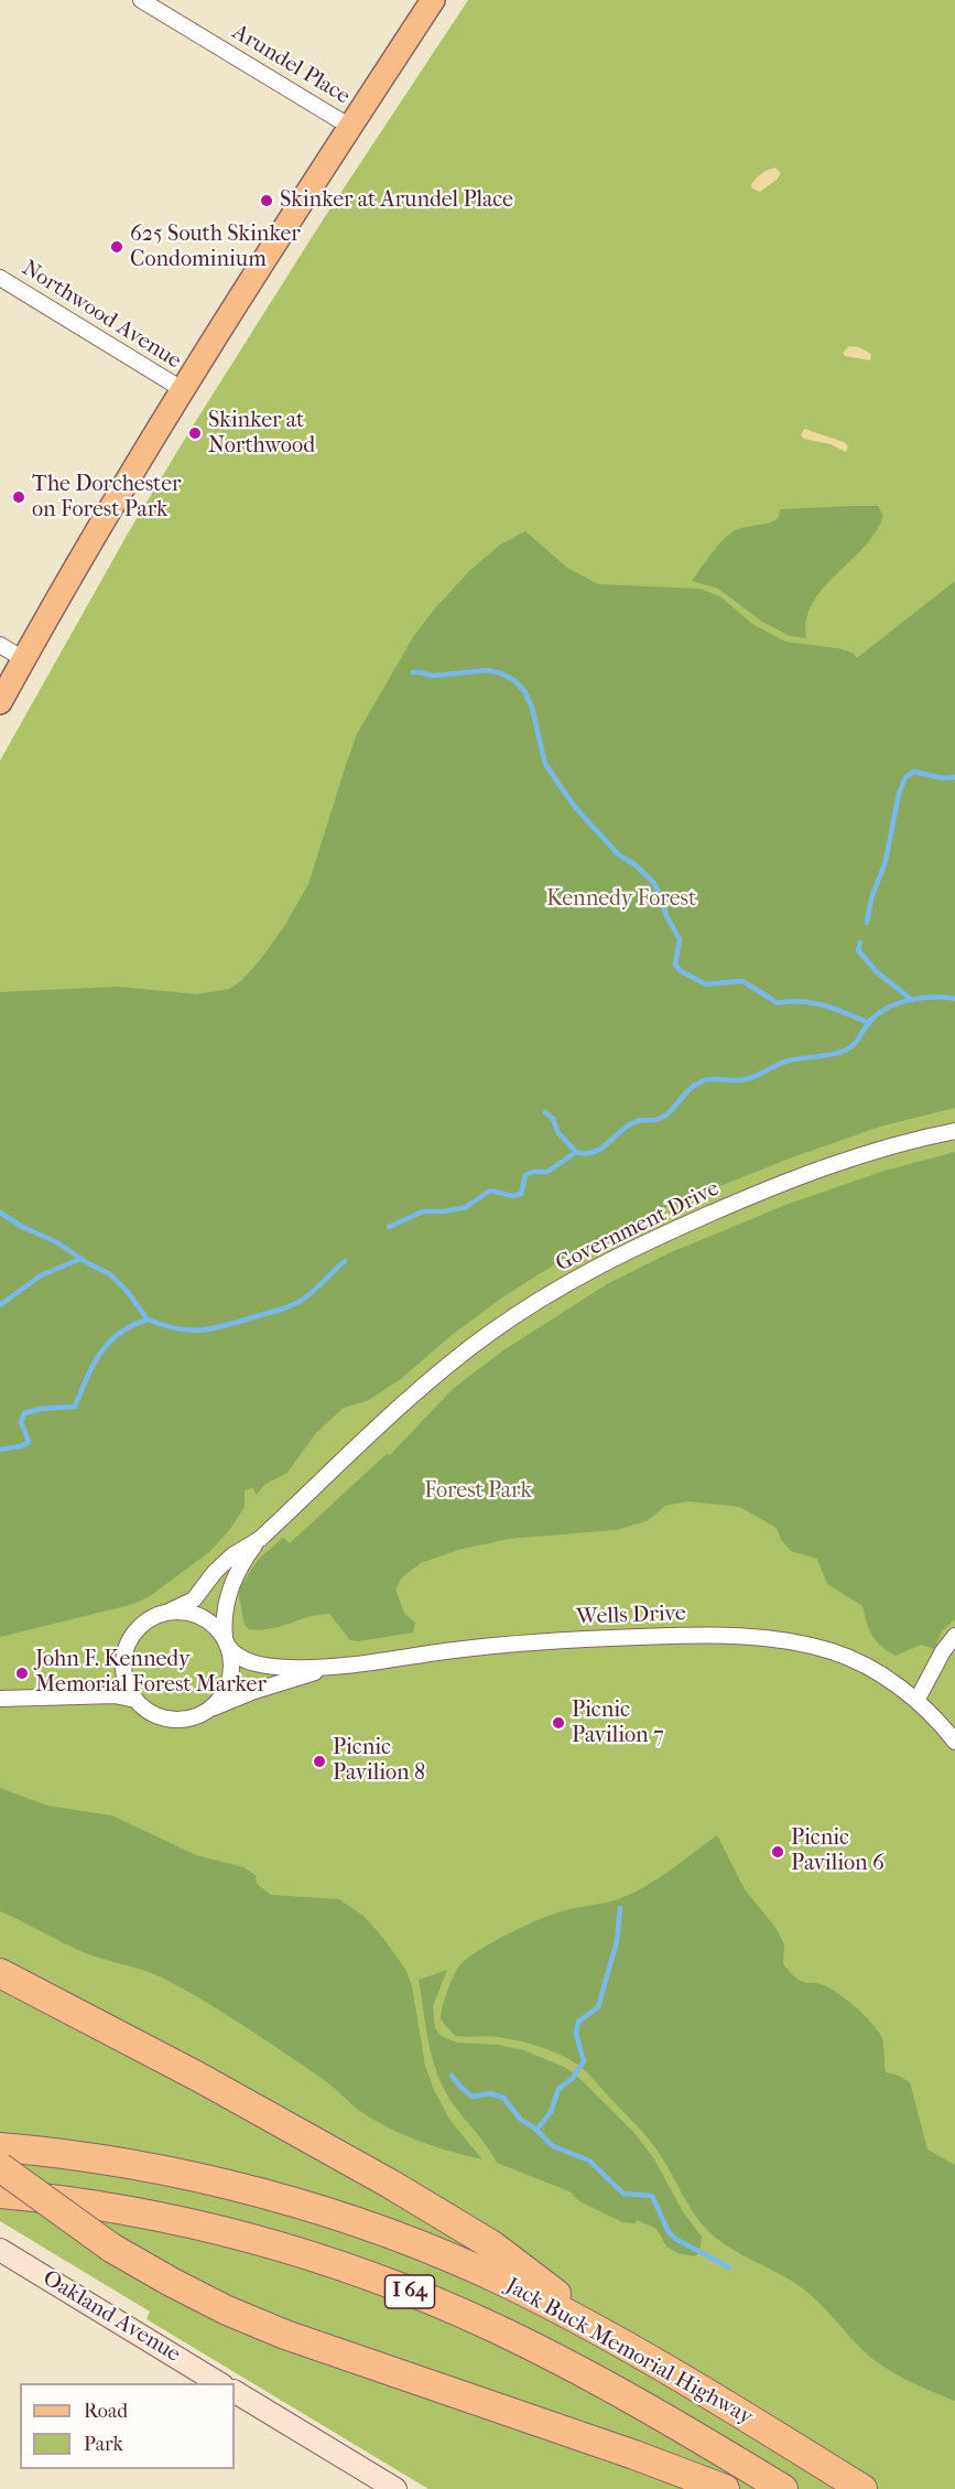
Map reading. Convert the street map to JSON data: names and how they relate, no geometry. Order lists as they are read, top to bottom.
{
  "streets": {
    "highway": ["I 64", "Jack Buck Memorial Highway"],
    "street": [
      "Arundel Place",
      "Northwood Avenue",
      "Government Drive",
      "Wells Drive",
      "Oakland Avenue"
    ]
  },
  "crossings": [
    ["Government Drive", "Wells Drive"]
  ],
  "parks": ["Kennedy Forest", "Forest Park"],
  "places": [
    "Skinker at Arundel Place",
    "625 South Skinker Condominium",
    "Skinker at Northwood",
    "The Dorchester on Forest Park",
    "John F. Kennedy Memorial Forest Marker",
    "Picnic Pavilion 7",
    "Picnic Pavilion 8",
    "Picnic Pavilion 6"
  ],
  "legend": ["Road", "Park"]
}
